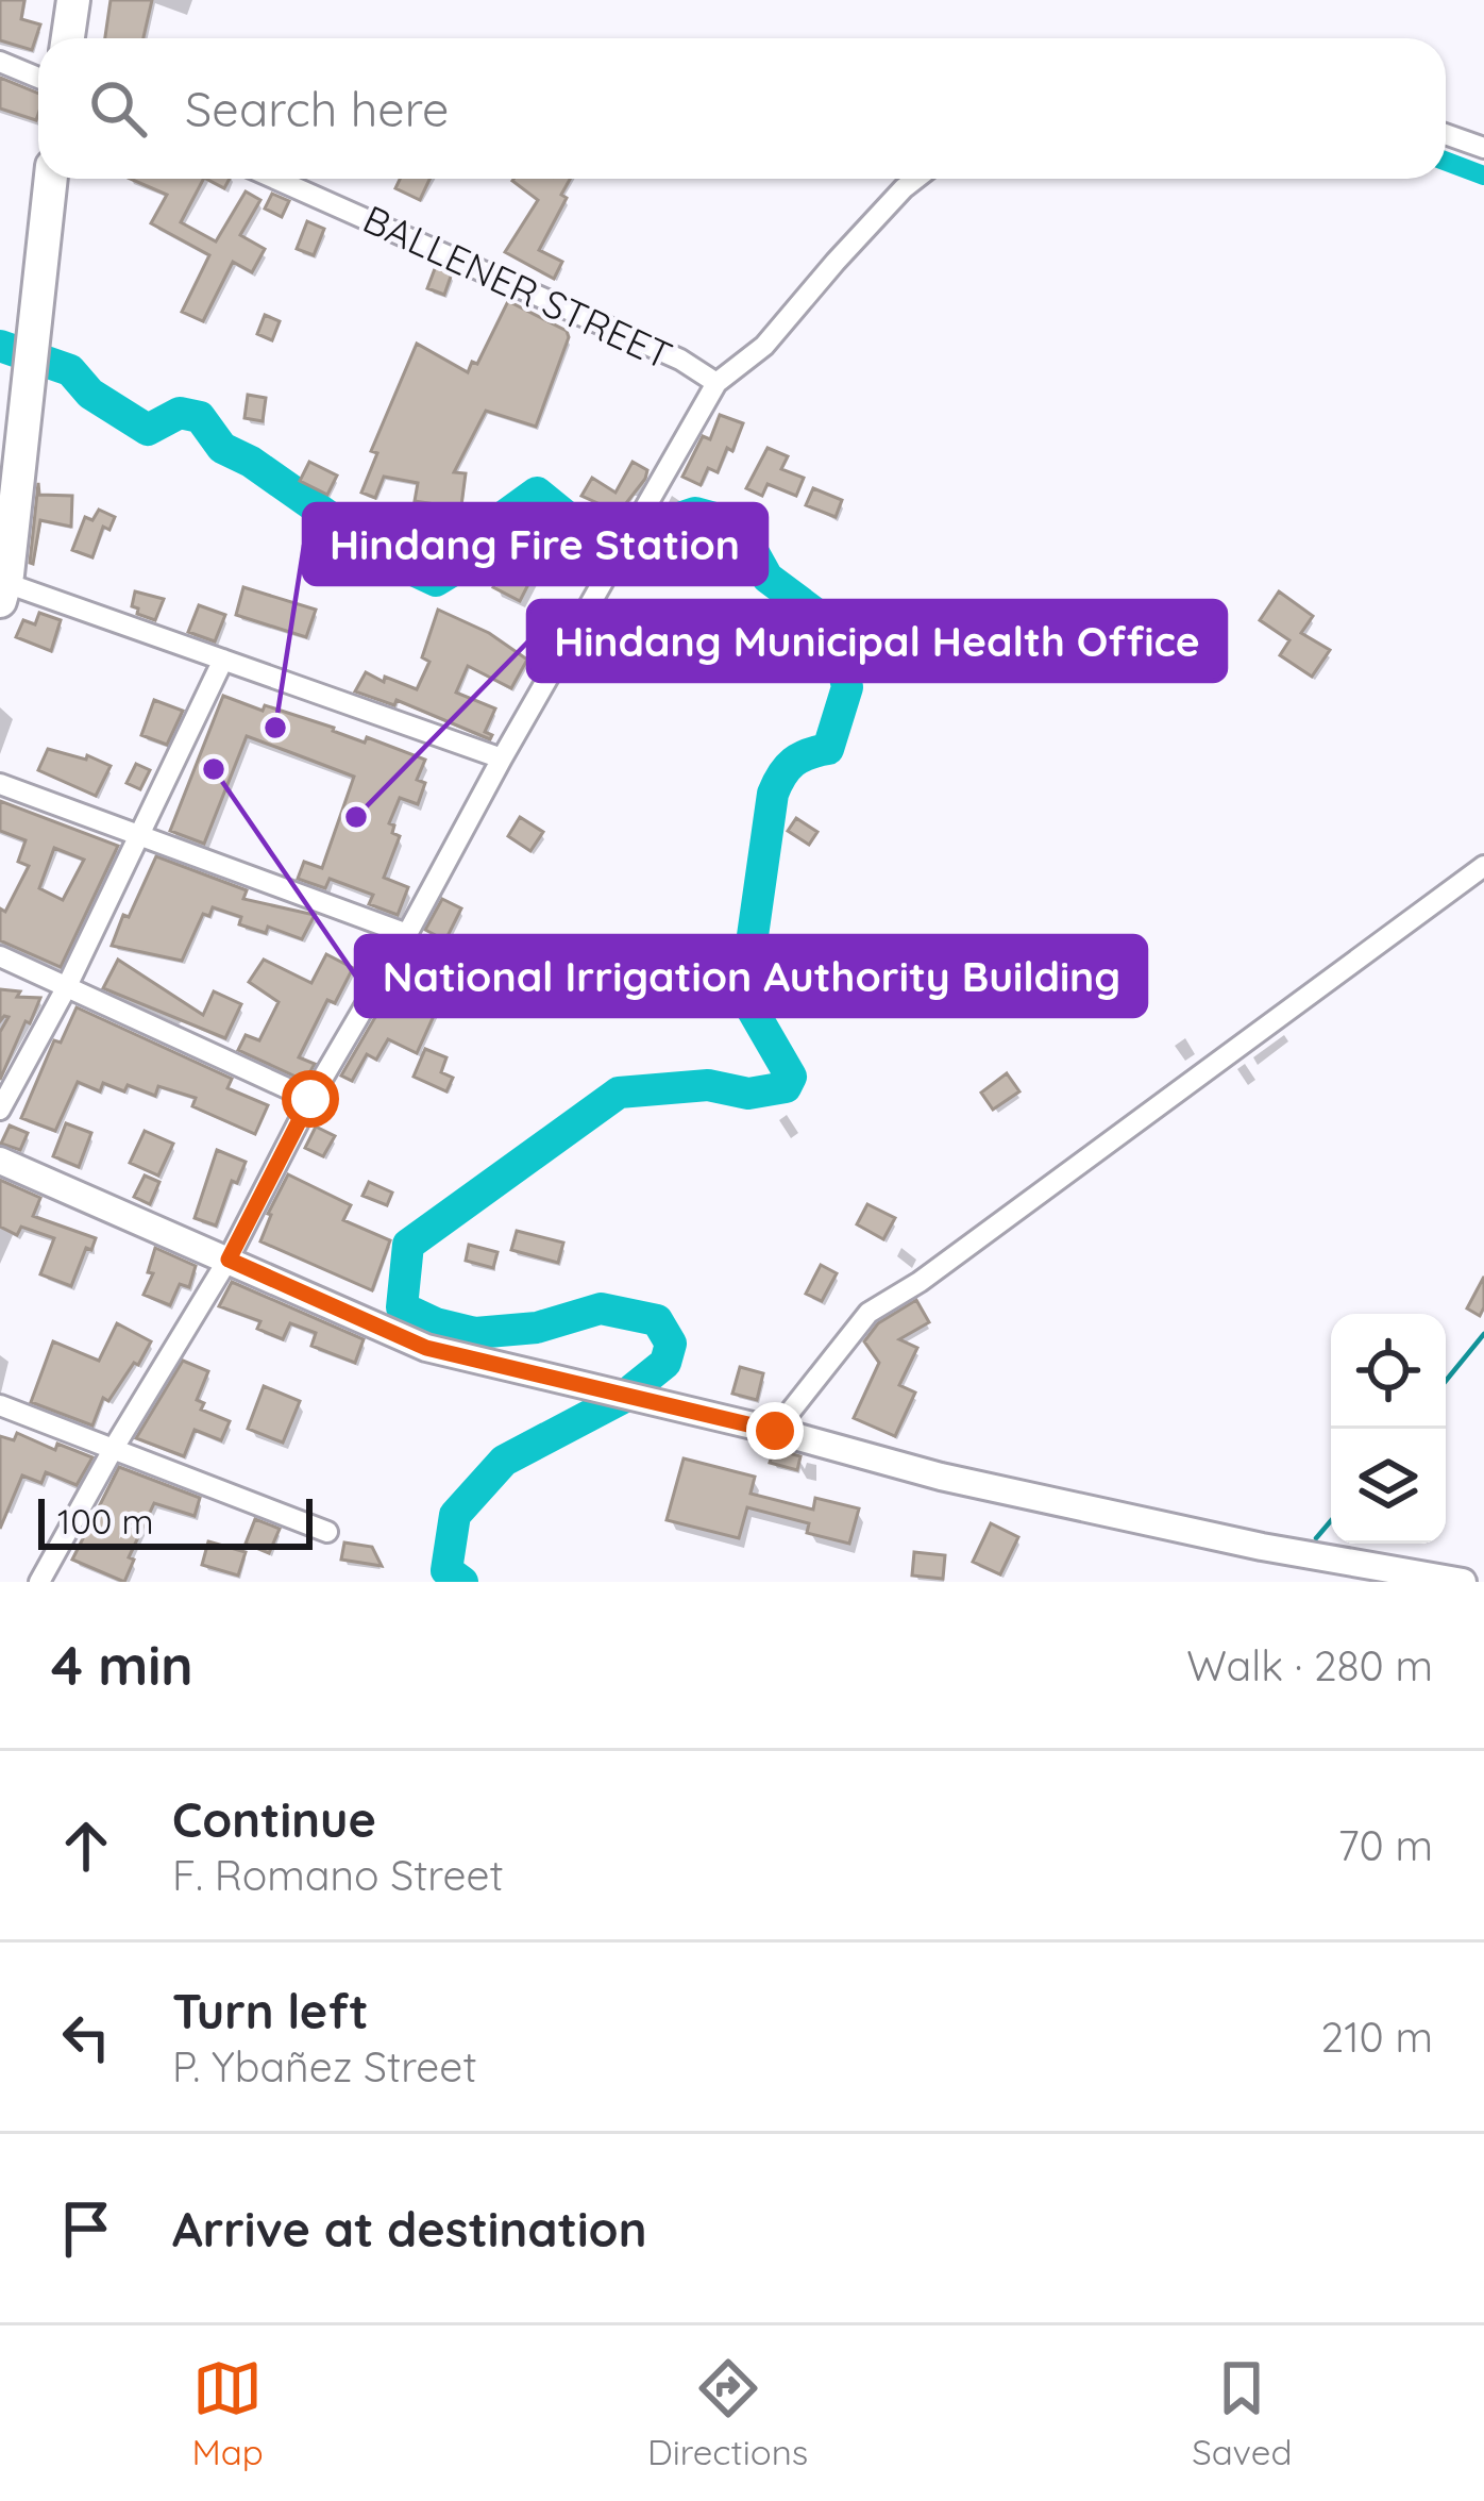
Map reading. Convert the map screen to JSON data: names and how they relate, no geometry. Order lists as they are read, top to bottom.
{
  "streets": {
    "street": ["BALLENER STREET"]
  },
  "places": ["Hindang Fire Station", "National Irrigation Authority Building", "Hindang Municipal Health Office"],
  "scale_bar": "100 m",
  "page": {
    "search": "Search here",
    "scale": "100 m",
    "heading": ["4 min", "Walk · 280 m"],
    "list": [
      ["Continue", "F. Romano Street", "70 m"],
      ["Turn left", "P. Ybañez Street", "210 m"],
      "Arrive at destination"
    ],
    "nav": ["Map", "Directions", "Saved"]
  }
}
